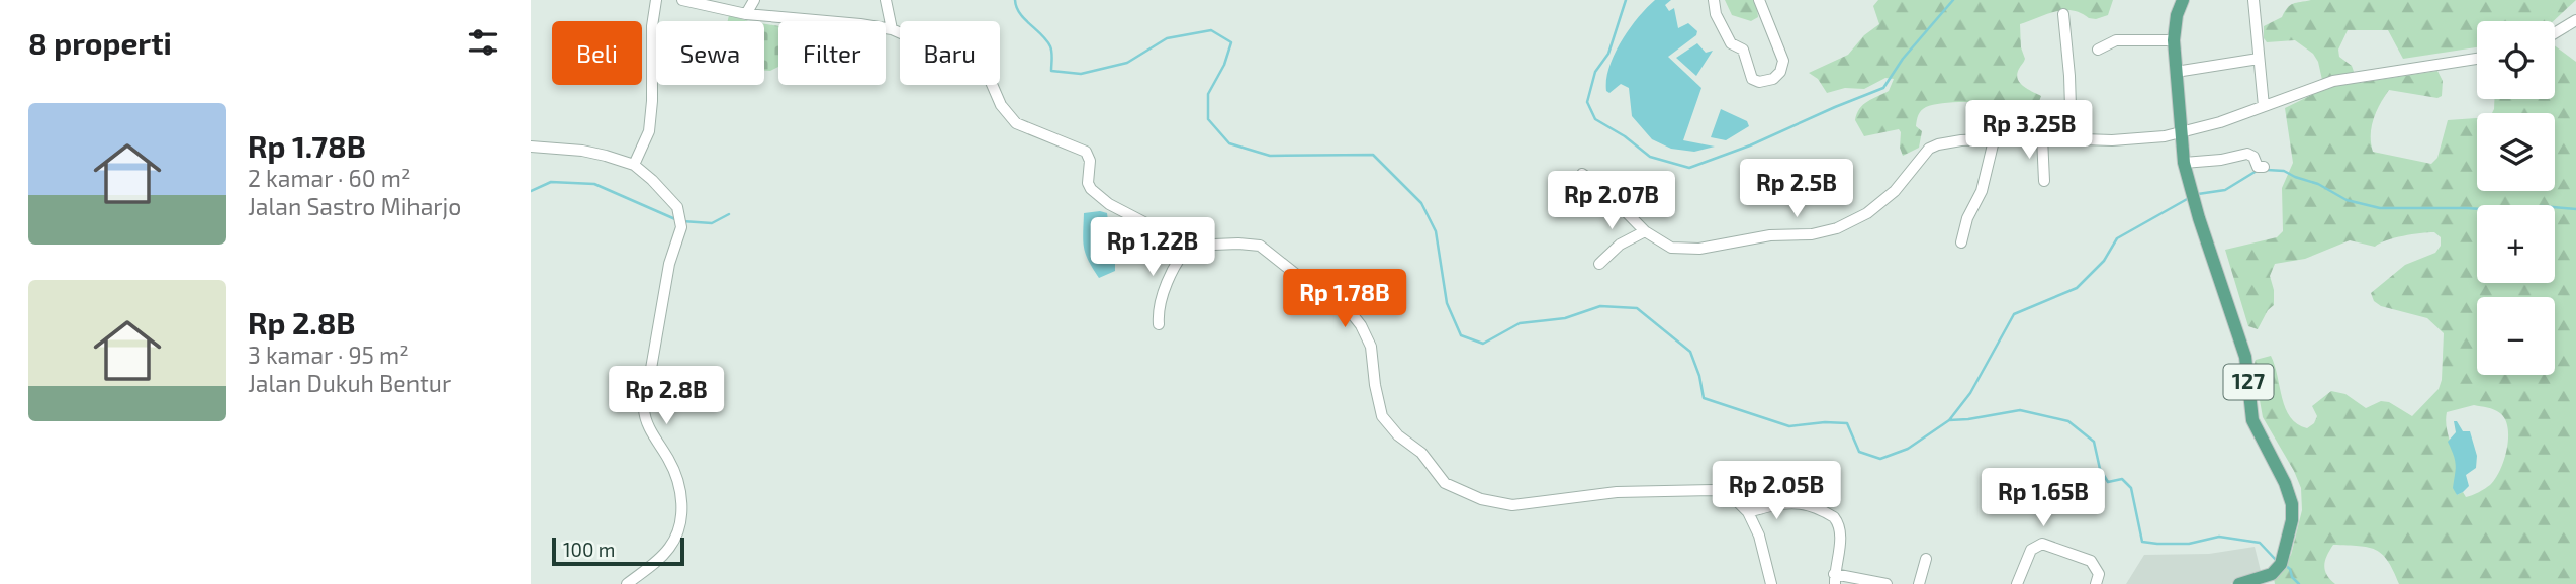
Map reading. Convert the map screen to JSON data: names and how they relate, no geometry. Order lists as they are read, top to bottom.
{
  "streets": {
    "main road": ["127"]
  },
  "scale_bar": "100 m",
  "page": {
    "heading": "8 properti",
    "map_buttons": ["+", "−"],
    "chip": [
      "Beli",
      "Sewa",
      "Filter",
      "Baru"
    ],
    "list": [
      {
        "name": "Rp 1.78B",
        "note": "2 kamar · 60 m² · Jalan Sastro Miharjo"
      },
      {
        "name": "Rp 2.8B",
        "note": "3 kamar · 95 m² · Jalan Dukuh Bentur"
      }
    ],
    "price": [
      "Rp 3.25B",
      "Rp 2.5B",
      "Rp 2.07B",
      "Rp 1.22B",
      "Rp 1.78B",
      "Rp 2.8B",
      "Rp 2.05B",
      "Rp 1.65B"
    ],
    "scale": "100 m"
  }
}
